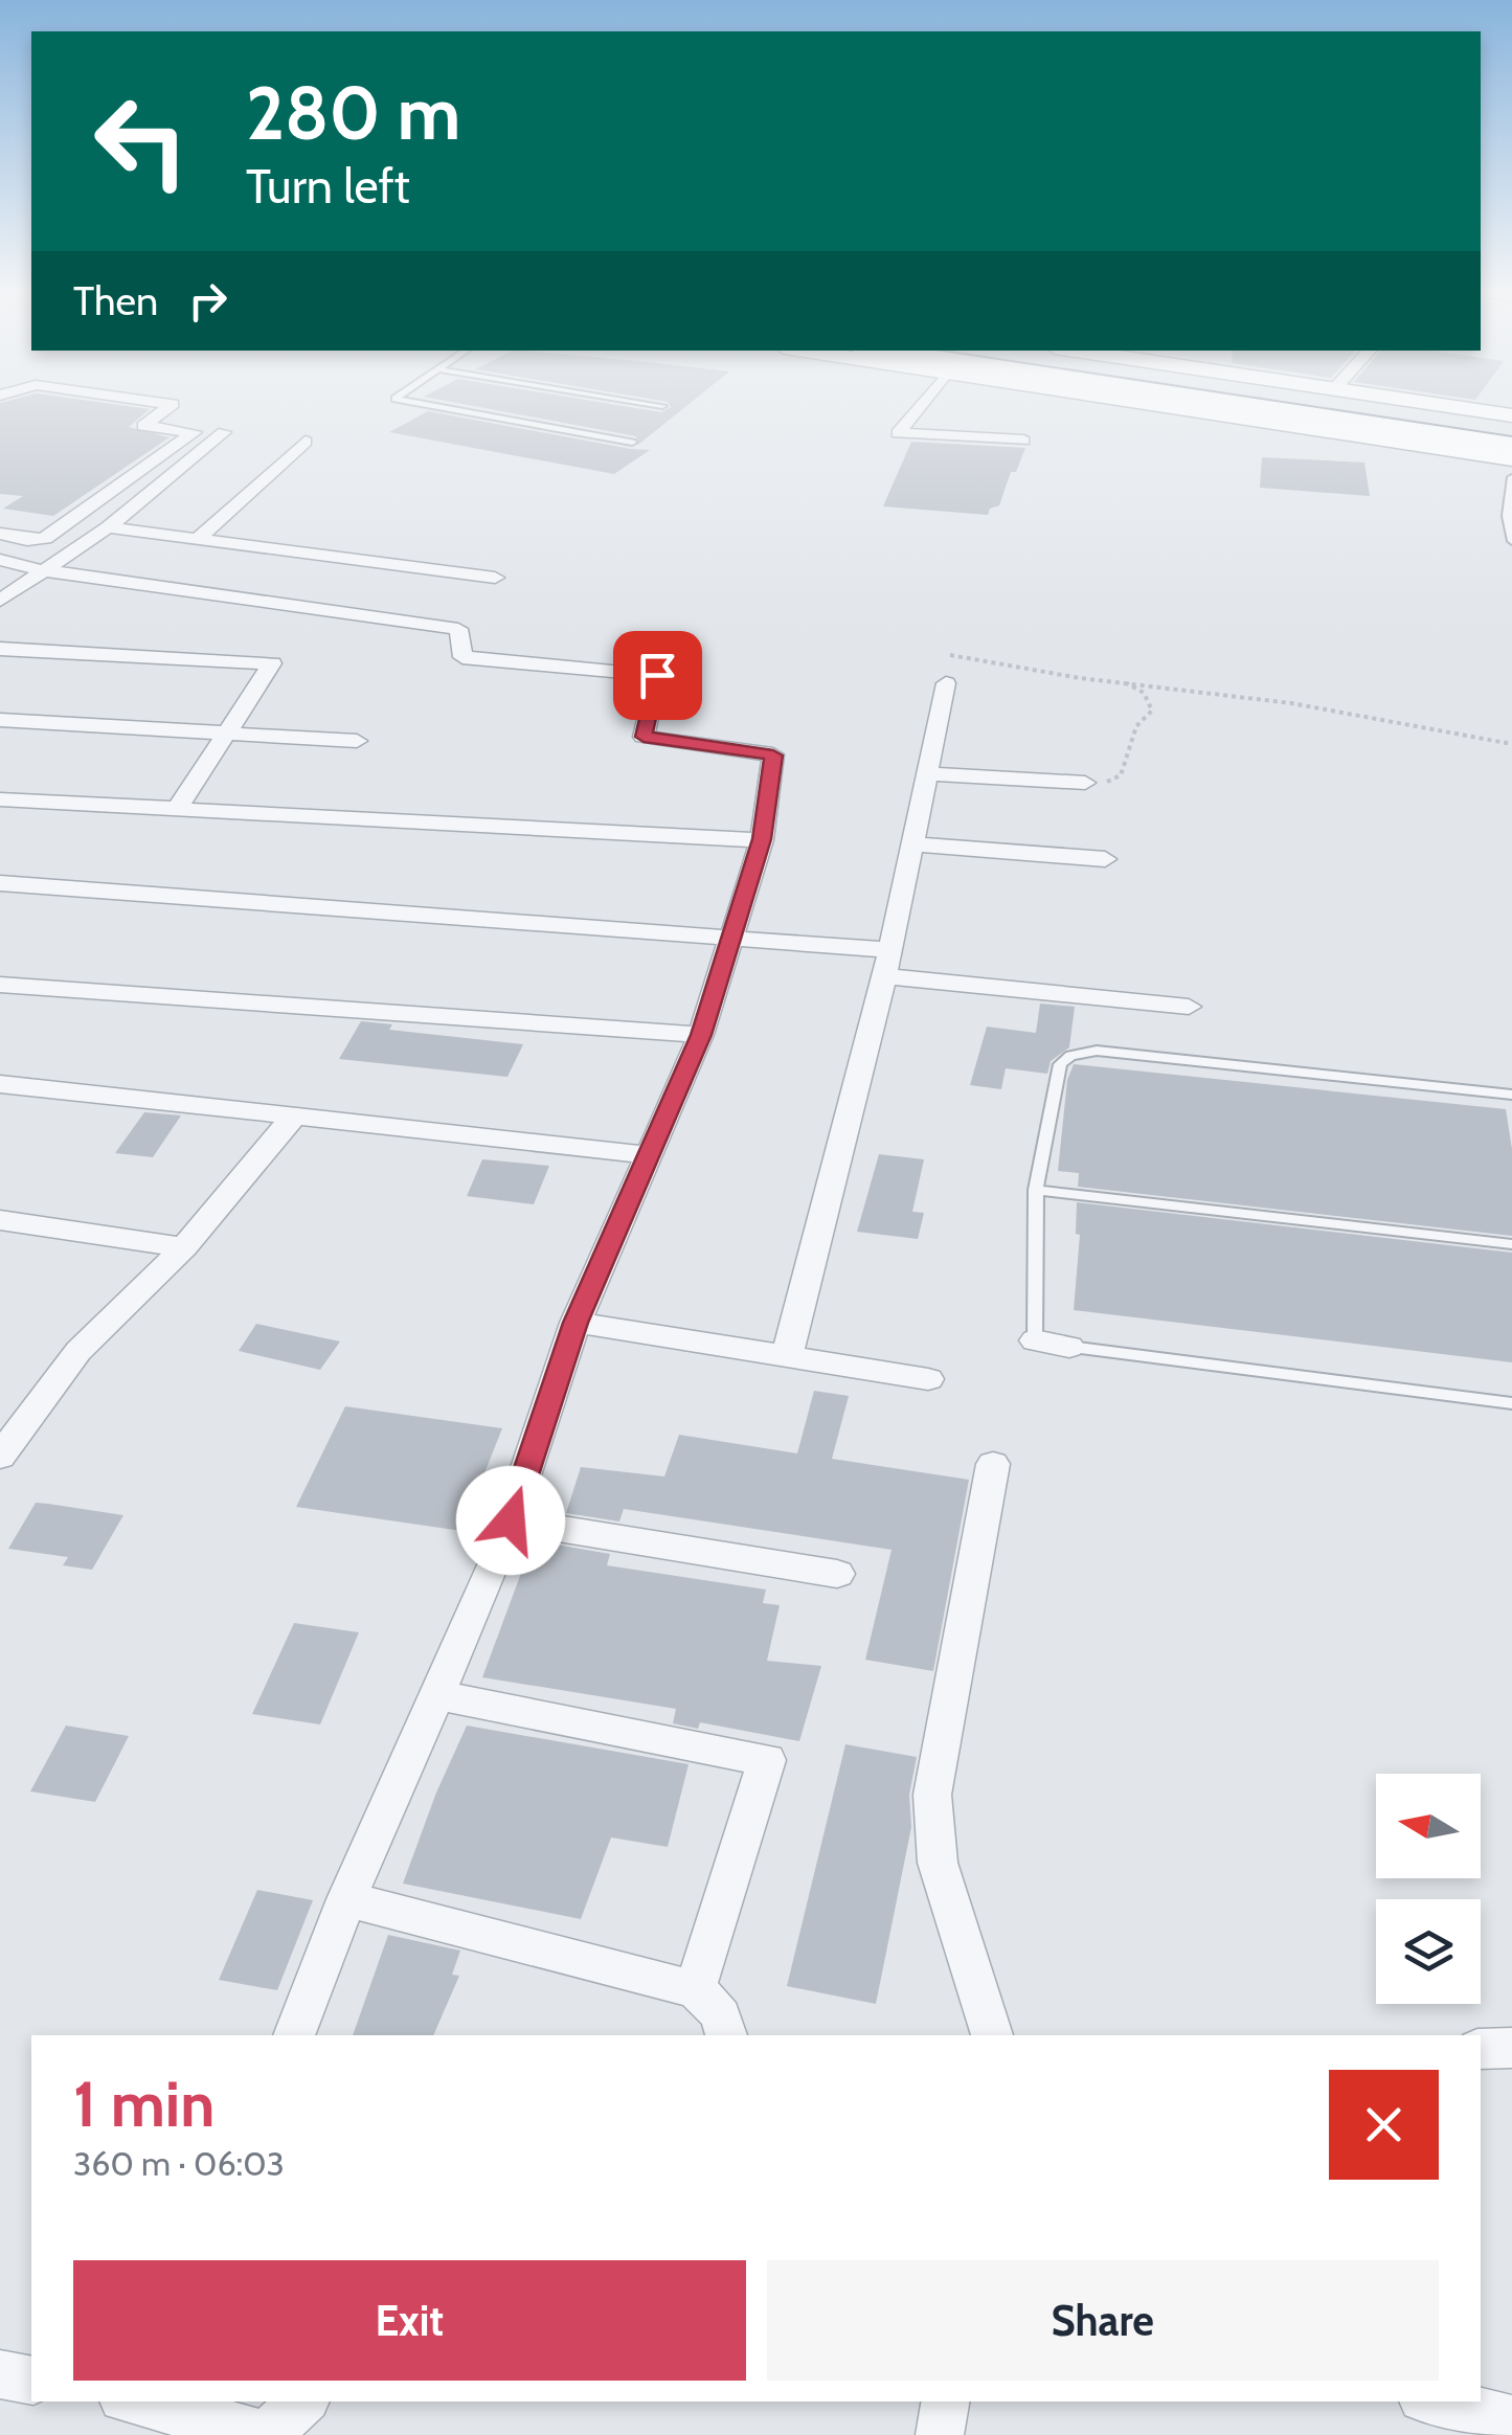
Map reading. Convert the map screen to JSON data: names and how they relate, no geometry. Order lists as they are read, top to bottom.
{
  "north": "left",
  "page": {
    "turn": ["280 m", "Turn left"],
    "then": "Then",
    "heading": ["1 min", "360 m · 06:03"],
    "buttons": ["Exit", "Share"]
  }
}
